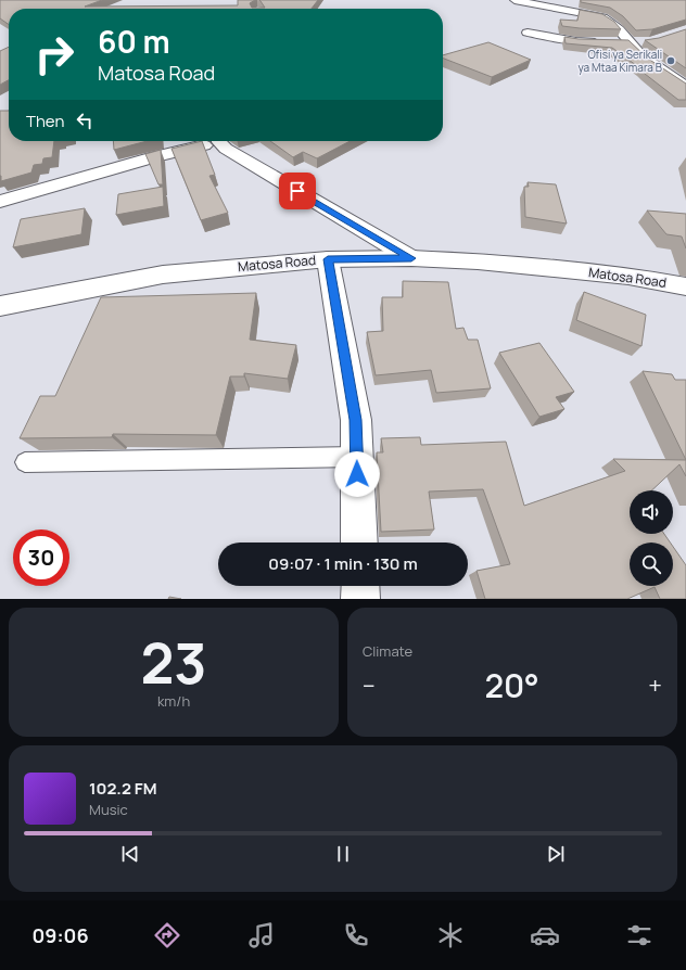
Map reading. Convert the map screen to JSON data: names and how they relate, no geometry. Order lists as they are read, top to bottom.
{
  "streets": {
    "street": ["Matosa Road"]
  },
  "places": ["Ofisi ya Serikali ya Mtaa Kimara B"],
  "page": {
    "turn": ["60 m", "Matosa Road"],
    "then": "Then",
    "limit": "30",
    "trip": "09:07 · 1 min · 130 m",
    "tile": [
      ["23", "km/h"],
      "Climate"
    ],
    "heat": ["−", "20°", "+"],
    "song": ["102.2 FM", "Music"],
    "tabs": "09:06"
  }
}
